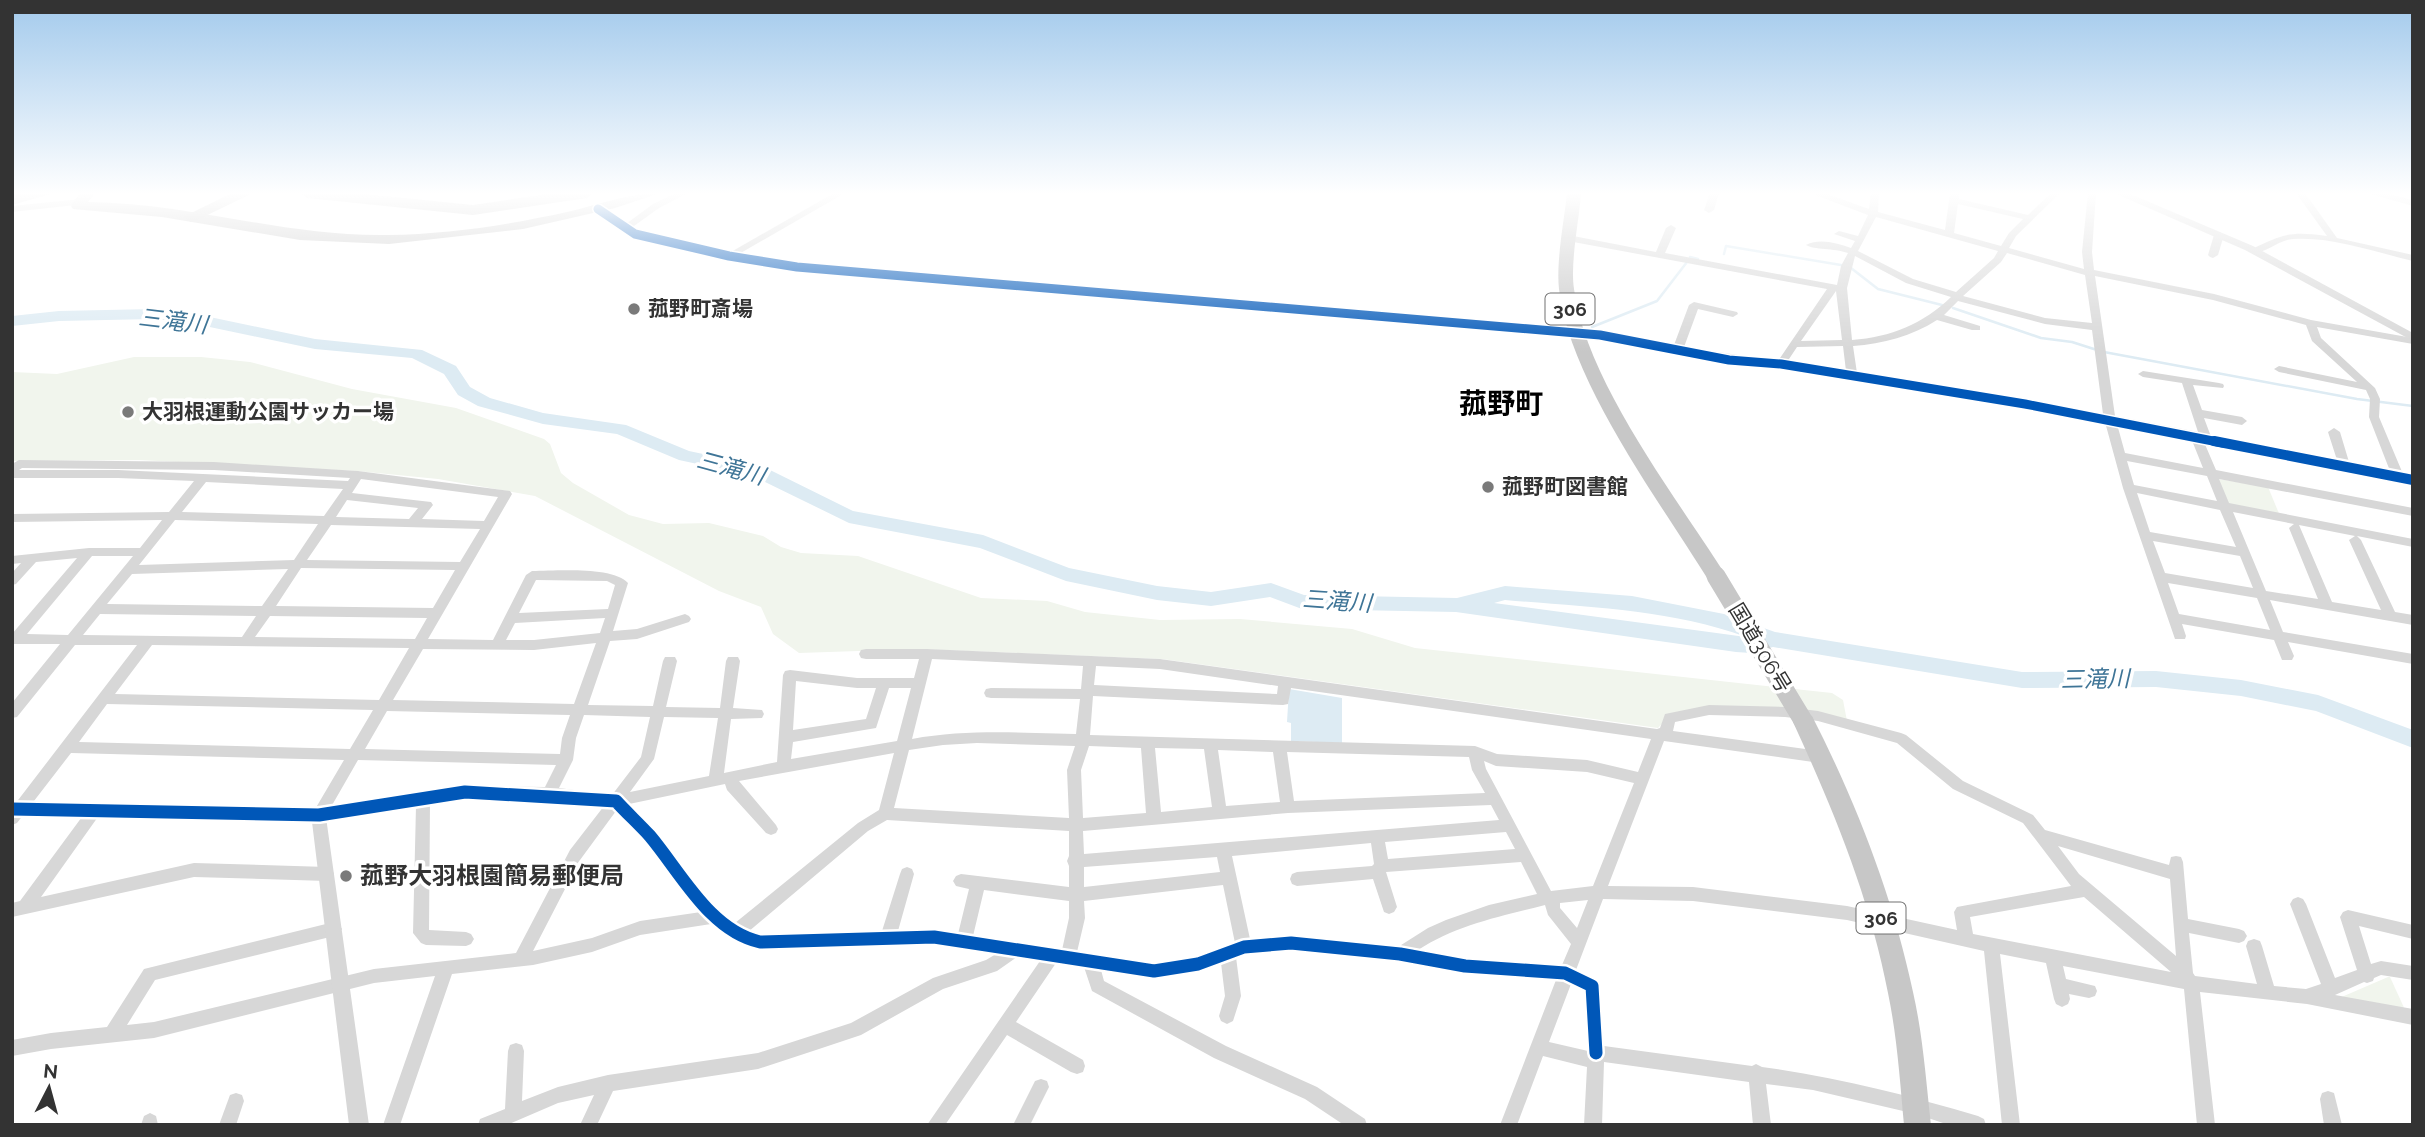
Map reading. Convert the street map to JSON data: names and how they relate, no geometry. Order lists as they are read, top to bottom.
{
  "streets": {
    "highway": ["306", "国道306号"]
  },
  "districts": ["菰野町"],
  "water": ["三滝川"],
  "places": [
    "菰野町斎場",
    "大羽根運動公園サッカー場",
    "菰野町図書館",
    "菰野大羽根園簡易郵便局"
  ],
  "north": "top"
}
